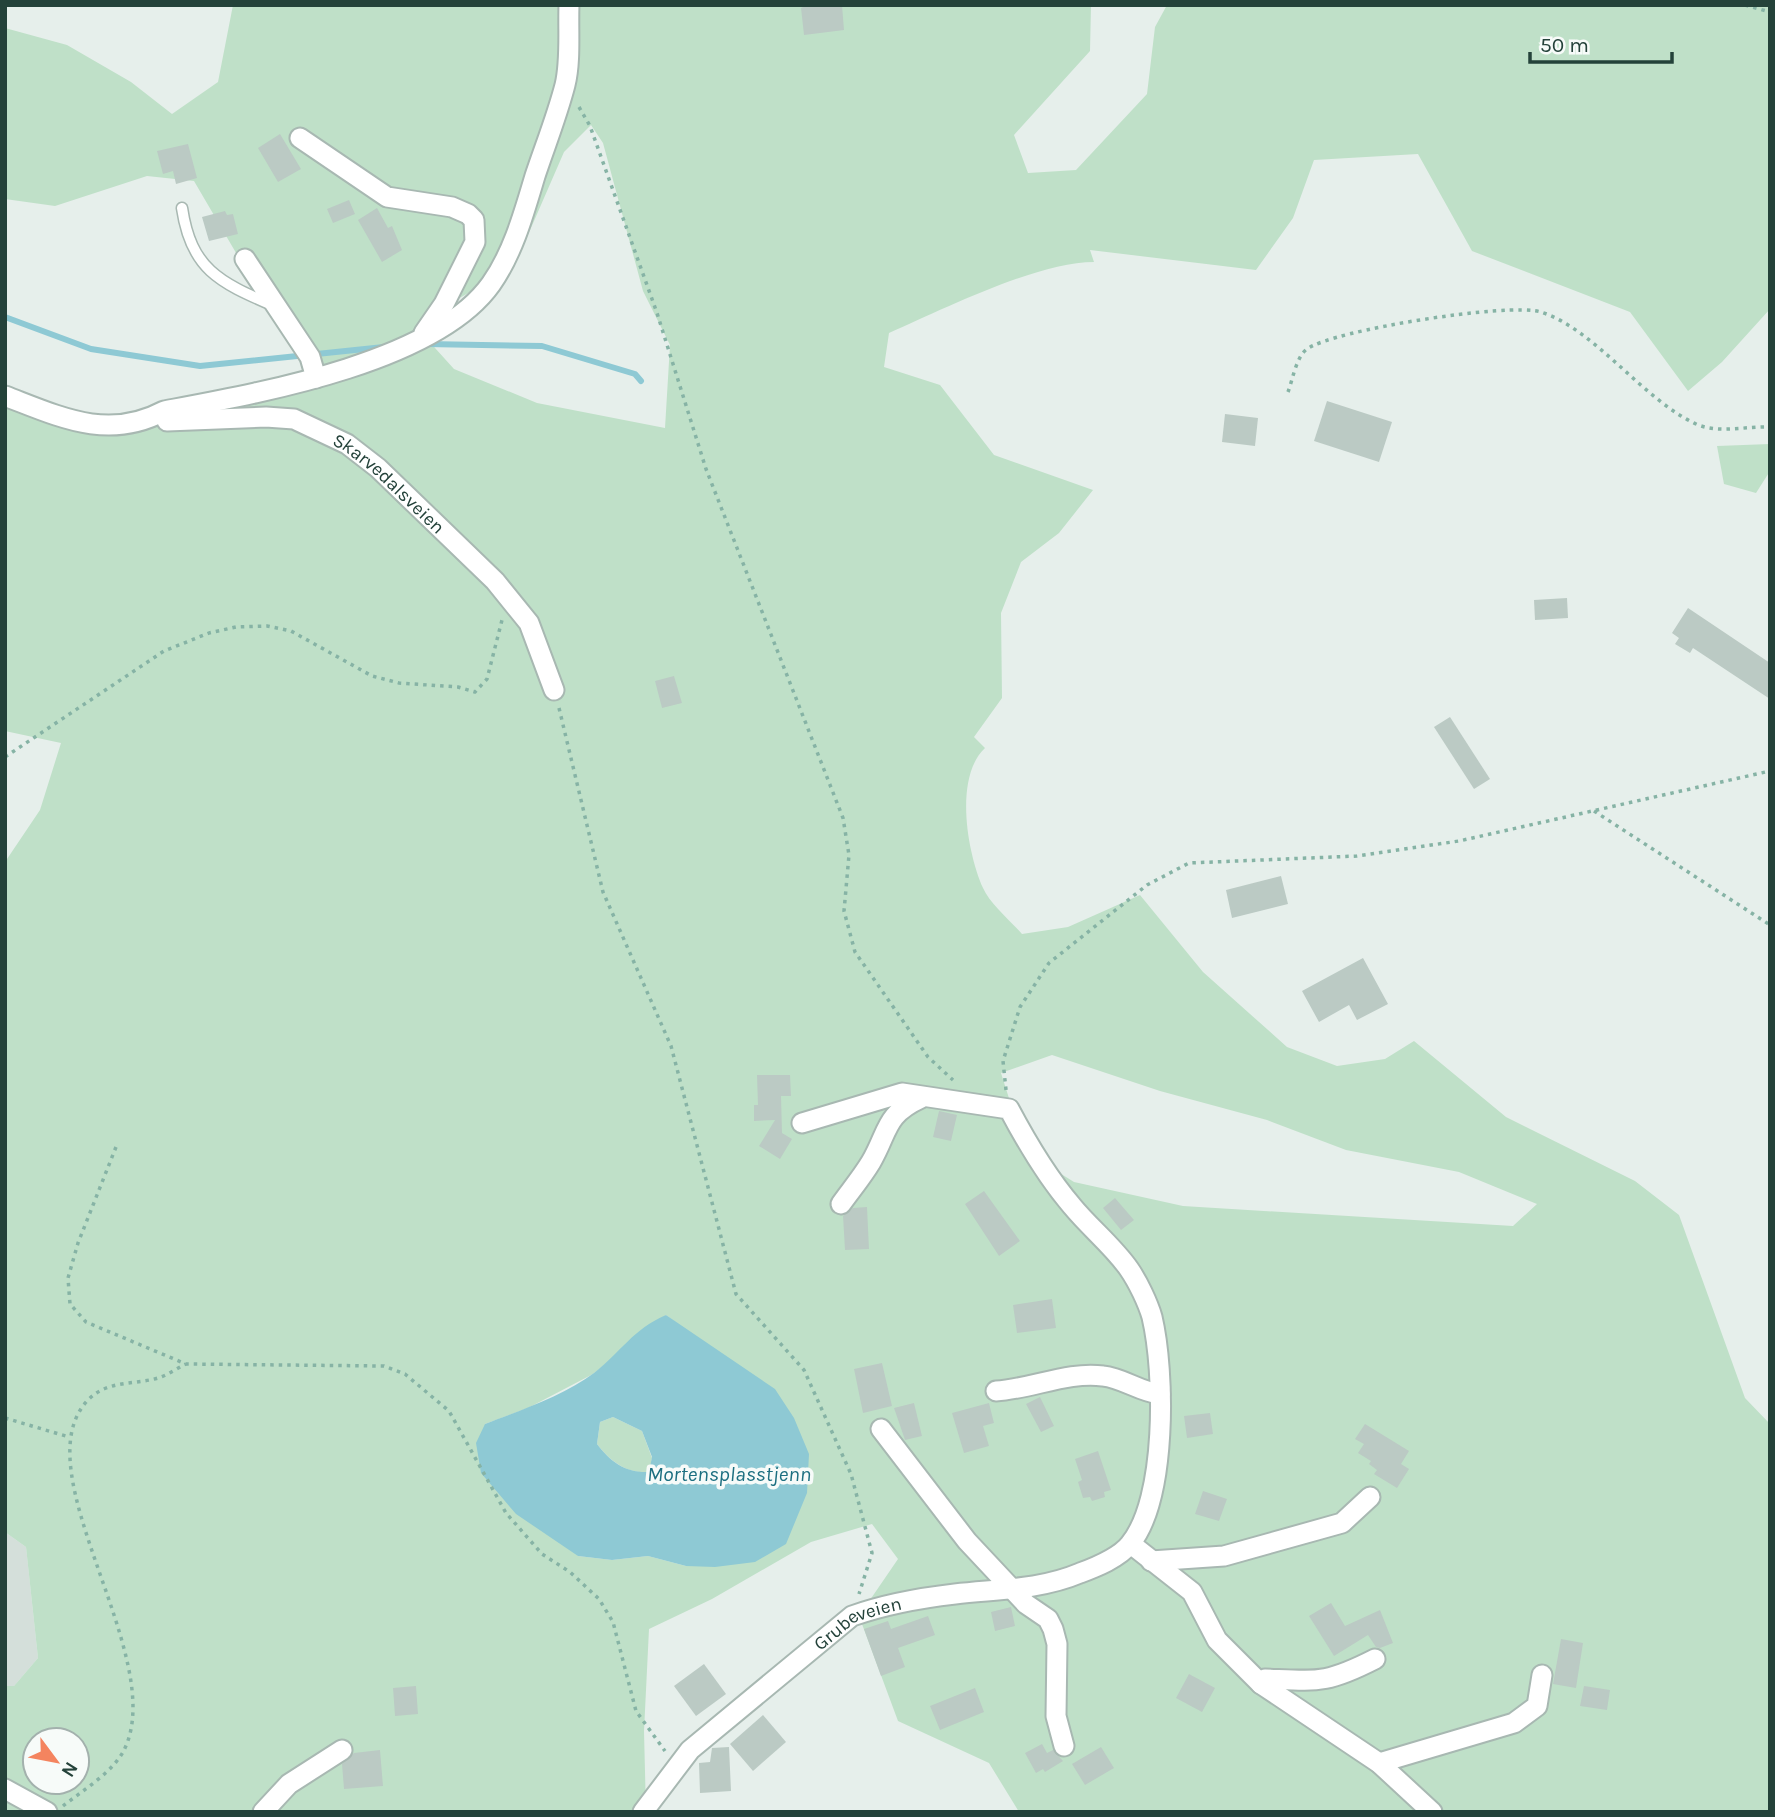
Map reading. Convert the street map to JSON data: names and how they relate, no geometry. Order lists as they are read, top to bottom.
{
  "streets": {
    "street": ["Skarvedalsveien", "Grubeveien"]
  },
  "water": ["Mortensplasstjenn"],
  "scale_bar": "50 m",
  "north": "bottom right"
}
